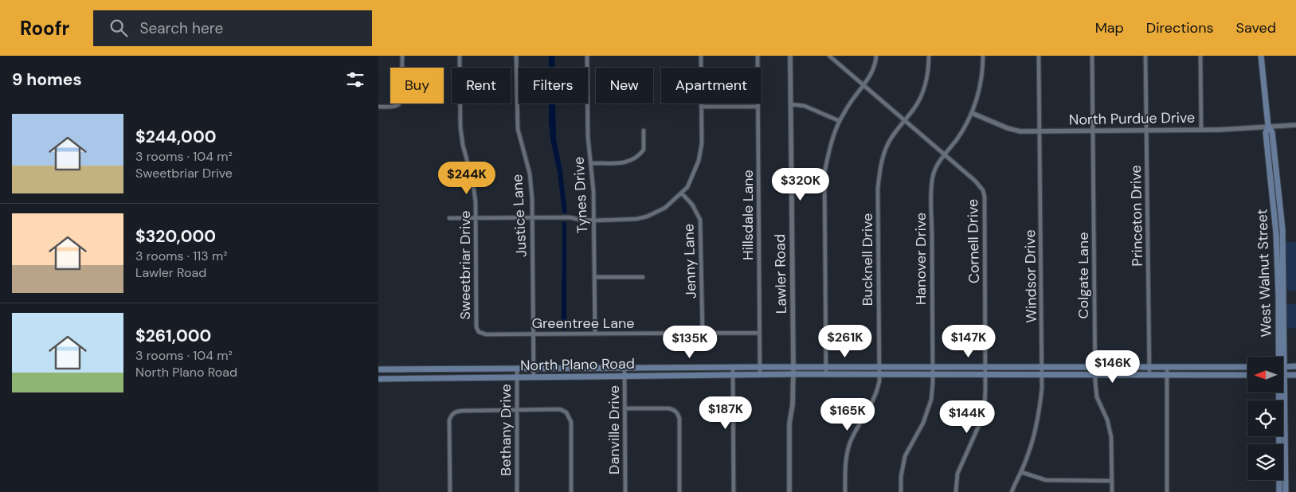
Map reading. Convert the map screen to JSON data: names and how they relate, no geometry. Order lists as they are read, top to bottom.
{
  "streets": {
    "main road": ["West Walnut Street", "North Plano Road"],
    "street": [
      "North Purdue Drive",
      "Tynes Drive",
      "Hillsdale Lane",
      "Justice Lane",
      "Princeton Drive",
      "Cornell Drive",
      "Hanover Drive",
      "Bucknell Drive",
      "Jenny Lane",
      "Sweetbriar Drive",
      "Lawler Road",
      "Colgate Lane",
      "Windsor Drive",
      "Greentree Lane",
      "Bethany Drive",
      "Danville Drive"
    ]
  },
  "crossings": [
    ["North Purdue Drive", "Princeton Drive"],
    ["North Purdue Drive", "Hanover Drive"],
    ["North Purdue Drive", "West Walnut Street"],
    ["North Purdue Drive", "Colgate Lane"],
    ["North Purdue Drive", "Windsor Drive"],
    ["Tynes Drive", "Greentree Lane"],
    ["Hillsdale Lane", "Greentree Lane"],
    ["Hillsdale Lane", "North Plano Road"],
    ["Justice Lane", "Greentree Lane"],
    ["Justice Lane", "North Plano Road"],
    ["Princeton Drive", "North Plano Road"],
    ["Cornell Drive", "Hanover Drive"],
    ["Cornell Drive", "Bucknell Drive"],
    ["Cornell Drive", "North Plano Road"],
    ["Hanover Drive", "North Plano Road"],
    ["Bucknell Drive", "North Plano Road"],
    ["Jenny Lane", "Greentree Lane"],
    ["Sweetbriar Drive", "Greentree Lane"],
    ["Lawler Road", "North Plano Road"],
    ["Colgate Lane", "North Plano Road"],
    ["Windsor Drive", "North Plano Road"],
    ["North Plano Road", "Bethany Drive"],
    ["North Plano Road", "Danville Drive"]
  ],
  "north": "left",
  "page": {
    "header": "Roofr",
    "search": "Search here",
    "nav": ["Map", "Directions", "Saved"],
    "heading": "9 homes",
    "chip": [
      "Buy",
      "Rent",
      "Filters",
      "New",
      "Apartment"
    ],
    "list": [
      {
        "name": "$244,000",
        "note": "3 rooms · 104 m² · Sweetbriar Drive"
      },
      {
        "name": "$320,000",
        "note": "3 rooms · 113 m² · Lawler Road"
      },
      {
        "name": "$261,000",
        "note": "3 rooms · 104 m² · North Plano Road"
      }
    ],
    "price": [
      "$244K",
      "$320K",
      "$261K",
      "$147K",
      "$135K",
      "$146K",
      "$187K",
      "$165K",
      "$144K"
    ]
  }
}
